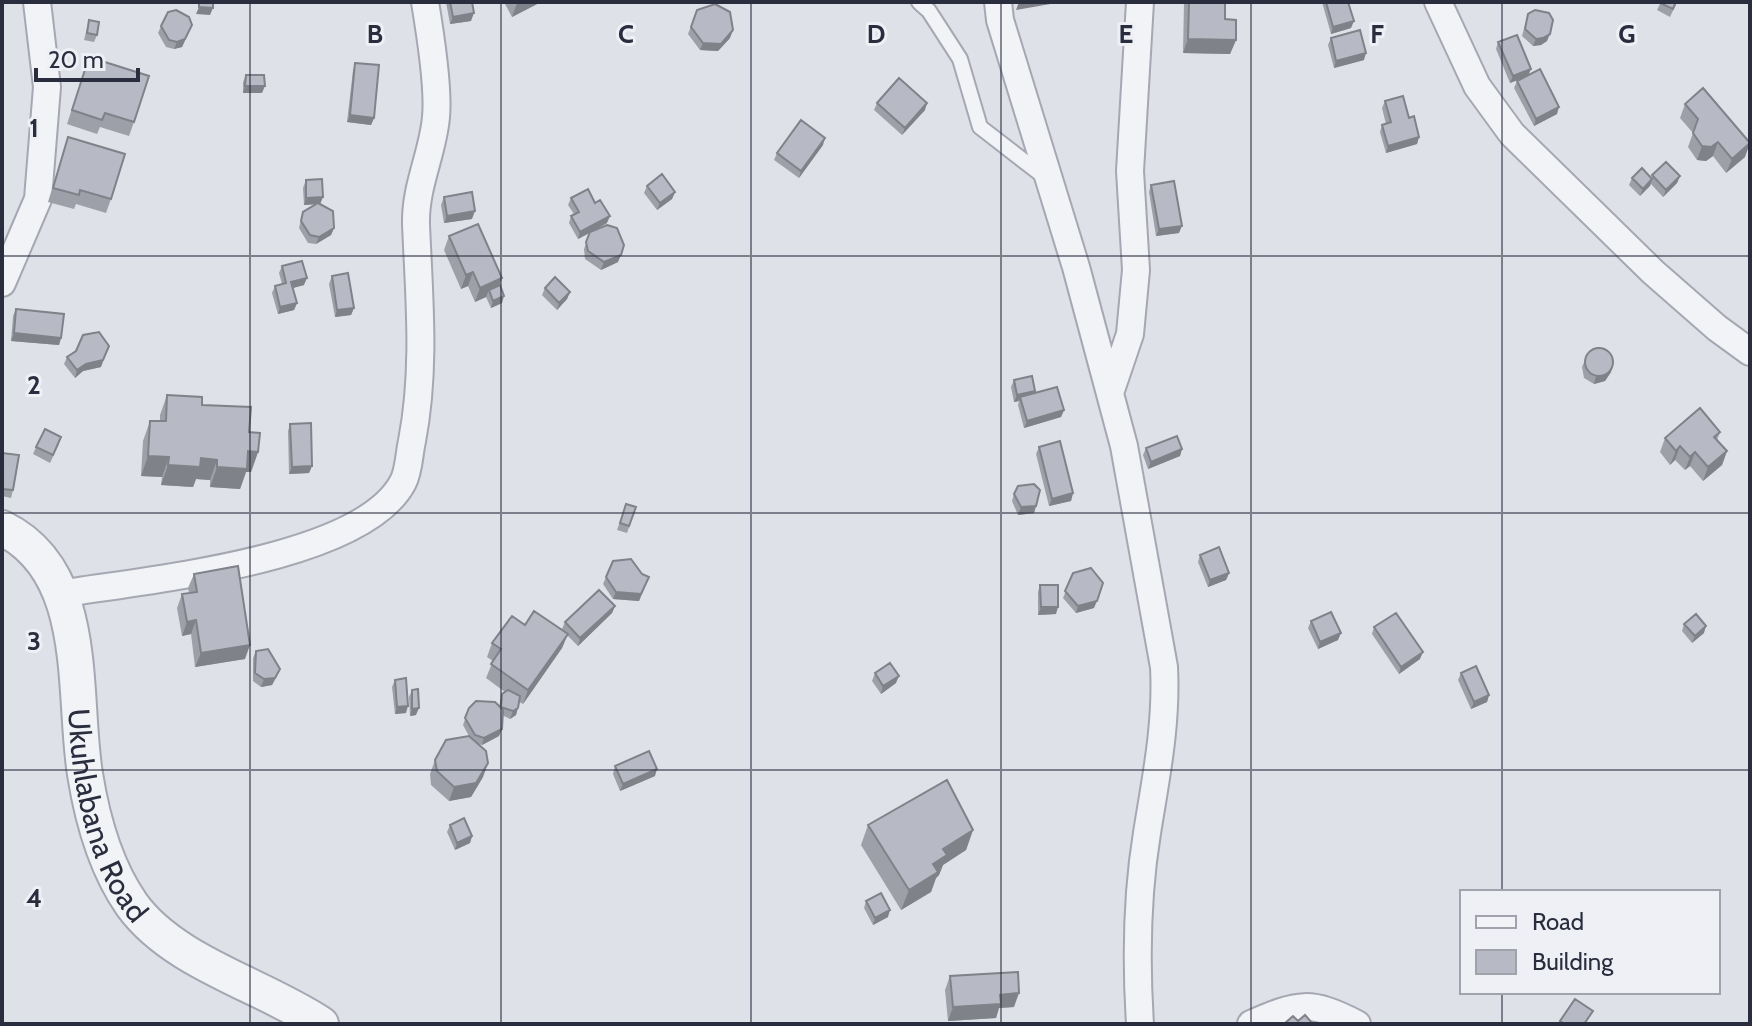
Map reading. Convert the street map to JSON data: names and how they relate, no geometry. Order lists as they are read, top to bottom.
{
  "streets": {
    "street": ["Ukuhlabana Road"]
  },
  "legend": ["Road", "Building"],
  "scale_bar": "20 m",
  "grid": {
    "columns": [
      "B",
      "C",
      "D",
      "E",
      "F",
      "G"
    ],
    "rows": [
      "1",
      "2",
      "3",
      "4"
    ]
  }
}
